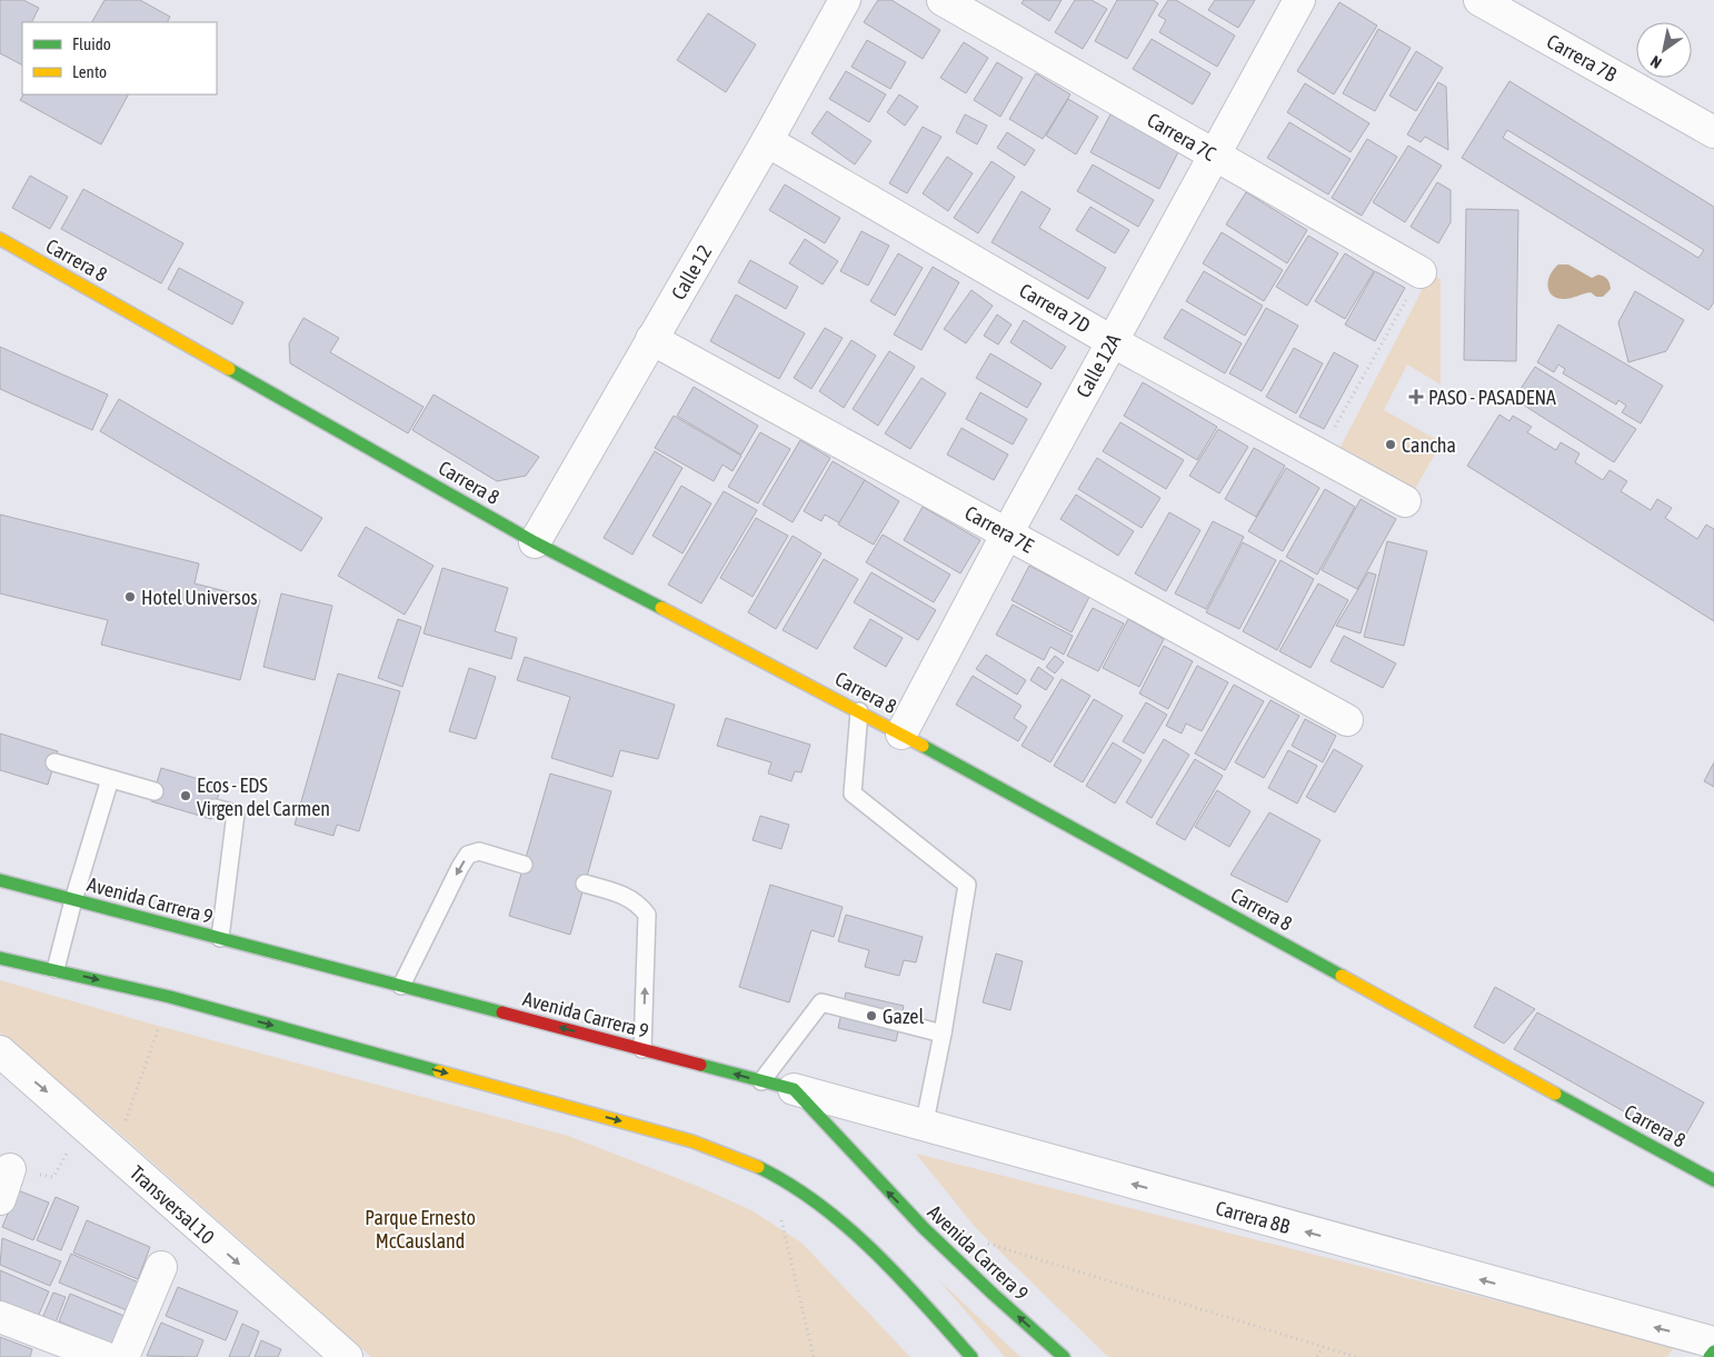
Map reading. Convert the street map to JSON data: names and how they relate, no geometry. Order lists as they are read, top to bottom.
{
  "streets": {
    "main road": ["Carrera 8", "Avenida Carrera 9"],
    "street": [
      "Carrera 7B",
      "Carrera 7C",
      "Calle 12",
      "Carrera 7D",
      "Calle 12A",
      "Carrera 7E",
      "Transversal 10",
      "Carrera 8B"
    ]
  },
  "crossings": [
    ["Carrera 7C", "Calle 12A"],
    ["Carrera 8", "Calle 12"],
    ["Carrera 8", "Calle 12A"],
    ["Calle 12", "Carrera 7D"],
    ["Calle 12", "Carrera 7E"],
    ["Carrera 7D", "Calle 12A"],
    ["Calle 12A", "Carrera 7E"],
    ["Avenida Carrera 9", "Carrera 8B"]
  ],
  "one_way": ["Transversal 10", "Carrera 8B"],
  "parks": ["Parque Ernesto McCausland"],
  "places": {
    "health": ["PASO - PASADENA"],
    "other": [
      "Cancha",
      "Hotel Universos",
      "Ecos - EDS Virgen del Carmen",
      "Gazel"
    ]
  },
  "legend": ["Fluido", "Lento"],
  "north": "bottom left"
}
